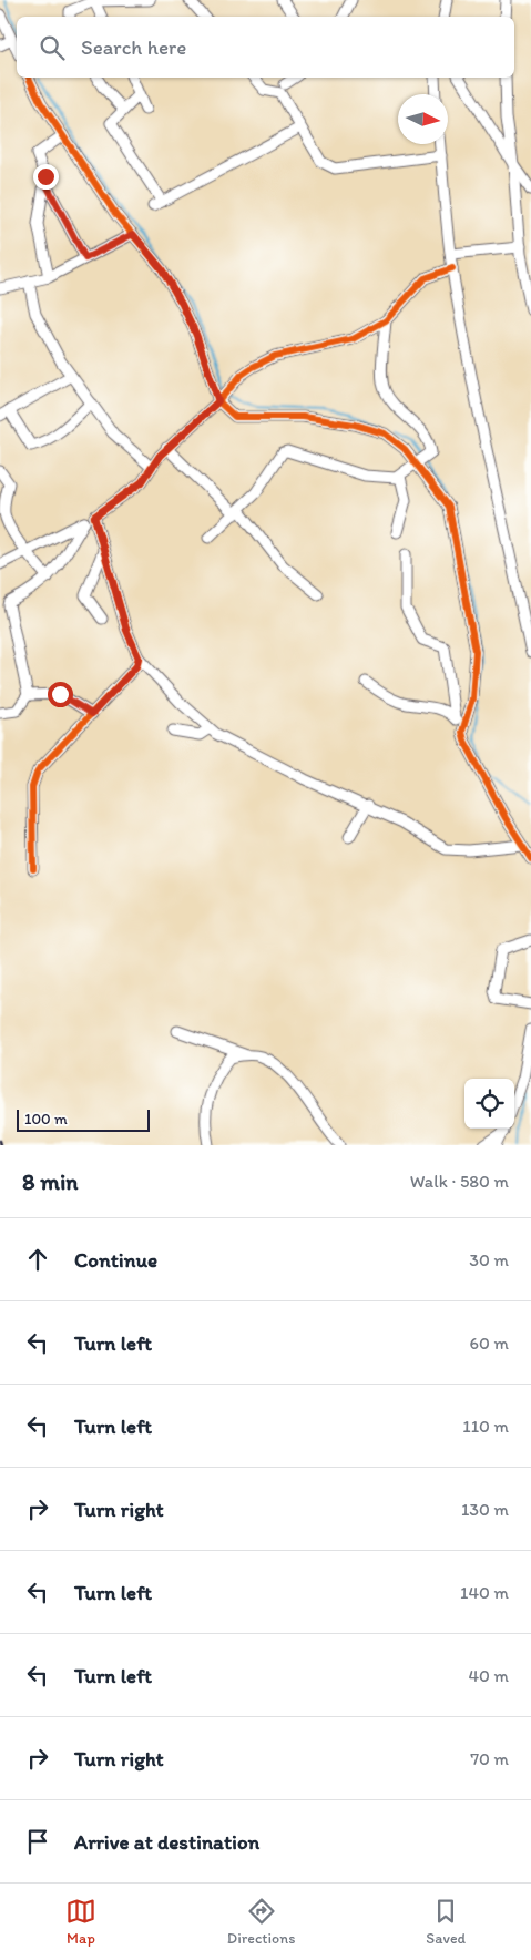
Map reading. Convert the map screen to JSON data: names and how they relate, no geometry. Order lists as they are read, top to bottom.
{
  "scale_bar": "100 m",
  "north": "right",
  "page": {
    "search": "Search here",
    "scale": "100 m",
    "heading": ["8 min", "Walk · 580 m"],
    "list": [
      ["Continue", "30 m"],
      ["Turn left", "60 m"],
      ["Turn left", "110 m"],
      ["Turn right", "130 m"],
      ["Turn left", "140 m"],
      ["Turn left", "40 m"],
      ["Turn right", "70 m"],
      "Arrive at destination"
    ],
    "nav": ["Map", "Directions", "Saved"]
  }
}
